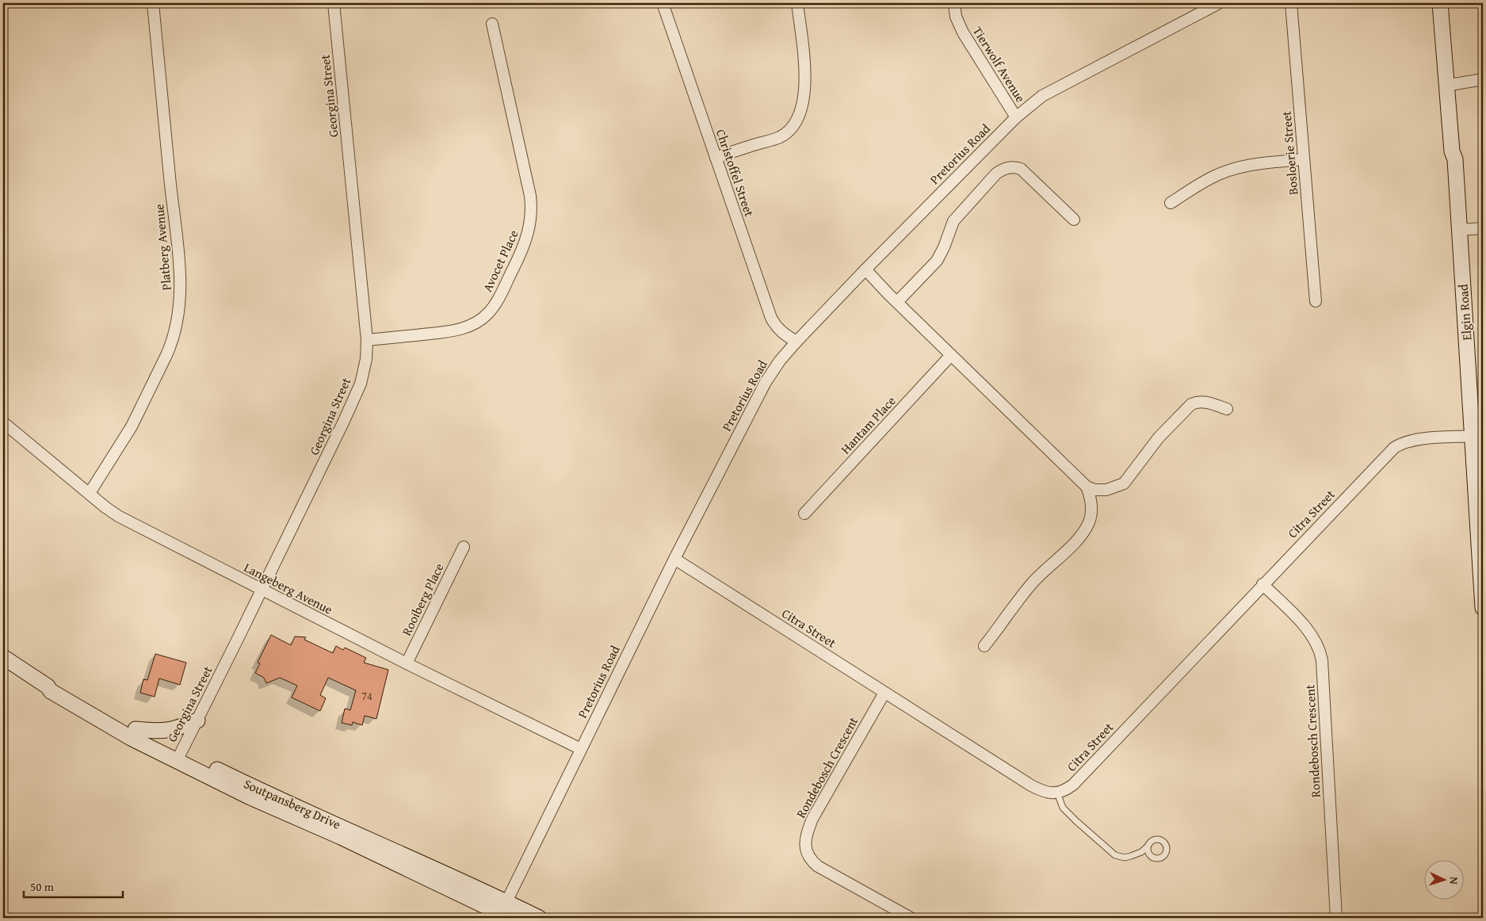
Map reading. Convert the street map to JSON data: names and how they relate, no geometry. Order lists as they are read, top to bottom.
{
  "streets": {
    "street": [
      "Tierwolf Avenue",
      "Georgina Street",
      "Bosloerie Street",
      "Pretorius Road",
      "Christoffel Street",
      "Platberg Avenue",
      "Avocet Place",
      "Elgin Road",
      "Hantam Place",
      "Citra Street",
      "Langeberg Avenue",
      "Rooiberg Place",
      "Rondebosch Crescent",
      "Soutpansberg Drive"
    ]
  },
  "crossings": [
    ["Tierwolf Avenue", "Pretorius Road"],
    ["Georgina Street", "Avocet Place"],
    ["Georgina Street", "Langeberg Avenue"],
    ["Georgina Street", "Soutpansberg Drive"],
    ["Pretorius Road", "Christoffel Street"],
    ["Pretorius Road", "Citra Street"],
    ["Pretorius Road", "Langeberg Avenue"],
    ["Pretorius Road", "Soutpansberg Drive"],
    ["Platberg Avenue", "Langeberg Avenue"],
    ["Elgin Road", "Citra Street"],
    ["Citra Street", "Rondebosch Crescent"],
    ["Langeberg Avenue", "Rooiberg Place"]
  ],
  "house_numbers": ["74"],
  "scale_bar": "50 m",
  "north": "right"
}
